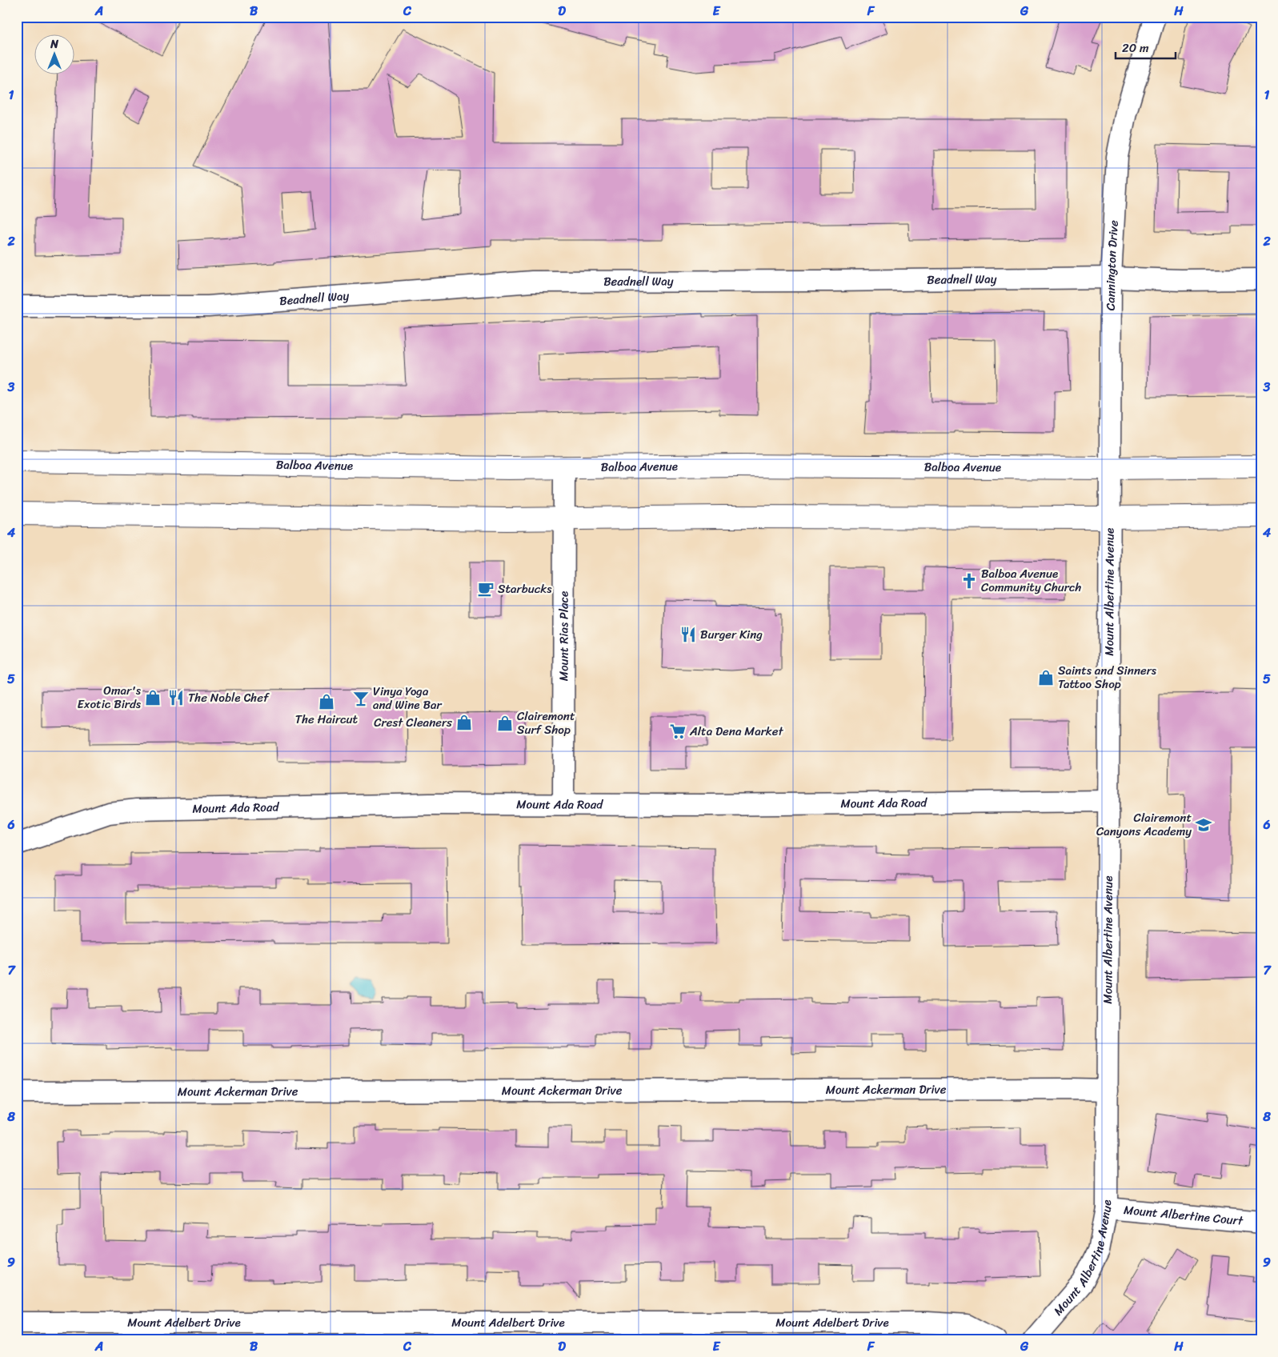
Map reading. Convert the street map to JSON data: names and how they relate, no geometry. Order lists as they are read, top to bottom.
{
  "streets": {
    "main road": ["Balboa Avenue"],
    "street": [
      "Cannington Drive",
      "Beadnell Way",
      "Mount Albertine Avenue",
      "Mount Rias Place",
      "Mount Ada Road",
      "Mount Ackerman Drive",
      "Mount Albertine Court",
      "Mount Adelbert Drive"
    ]
  },
  "crossings": [
    ["Cannington Drive", "Beadnell Way"],
    ["Cannington Drive", "Balboa Avenue"],
    ["Cannington Drive", "Mount Albertine Avenue"],
    ["Balboa Avenue", "Mount Rias Place"],
    ["Mount Albertine Avenue", "Mount Ada Road"],
    ["Mount Albertine Avenue", "Mount Ackerman Drive"],
    ["Mount Albertine Avenue", "Mount Albertine Court"],
    ["Mount Rias Place", "Mount Ada Road"]
  ],
  "places": {
    "church": ["Balboa Avenue Community Church"],
    "cafe": ["Starbucks"],
    "restaurant": ["Burger King", "The Noble Chef"],
    "shop": [
      "Saints and Sinners Tattoo Shop",
      "Omar's Exotic Birds",
      "The Haircut",
      "Crest Cleaners",
      "Clairemont Surf Shop"
    ],
    "bar": ["Vinya Yoga and Wine Bar"],
    "supermarket": ["Alta Dena Market"],
    "school or university": ["Clairemont Canyons Academy"]
  },
  "scale_bar": "20 m",
  "north": "top",
  "grid": {
    "columns": [
      "A",
      "B",
      "C",
      "D",
      "E",
      "F",
      "G",
      "H"
    ],
    "rows": [
      "1",
      "2",
      "3",
      "4",
      "5",
      "6",
      "7",
      "8",
      "9"
    ]
  }
}
